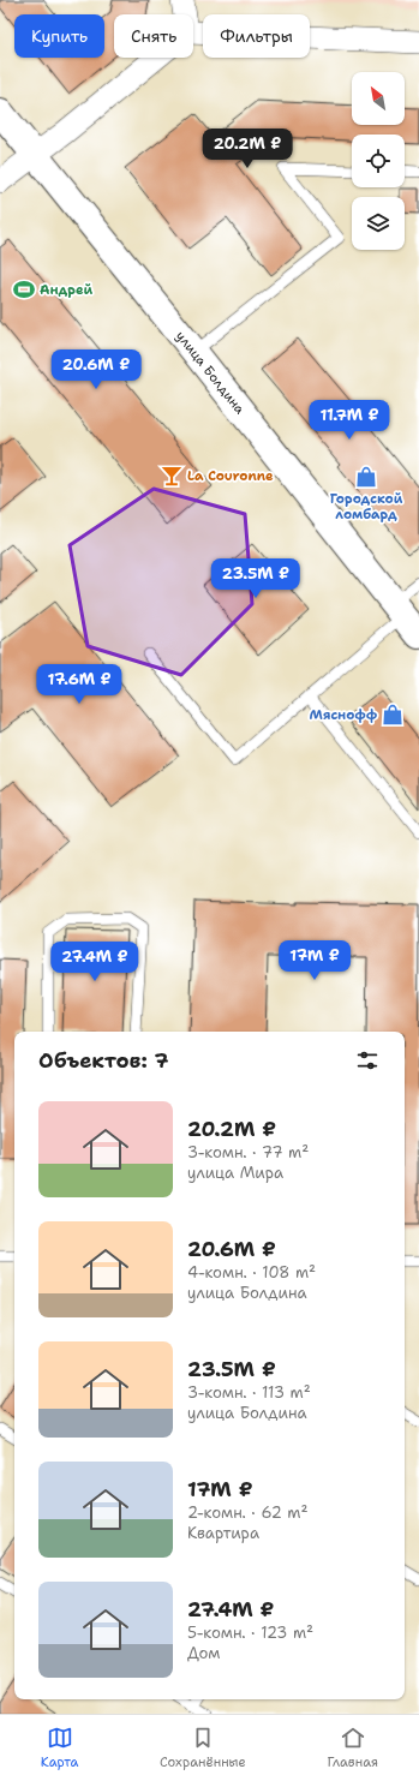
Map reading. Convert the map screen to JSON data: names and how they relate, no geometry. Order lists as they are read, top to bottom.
{
  "streets": {
    "main road": ["улица Болдина"]
  },
  "places": {
    "sports": ["Андрей"],
    "bar": ["La Couronne"],
    "shop": ["Городской ломбард", "Мяснофф"]
  },
  "north": "top left",
  "page": {
    "chip": ["Купить", "Снять", "Фильтры"],
    "price": [
      "20.2M ₽",
      "20.6M ₽",
      "11.7M ₽",
      "23.5M ₽",
      "17.6M ₽",
      "17M ₽",
      "27.4M ₽"
    ],
    "heading": "Объектов: 7",
    "list": [
      {
        "name": "20.2M ₽",
        "note": "3-комн. · 77 m² · улица Мира"
      },
      {
        "name": "20.6M ₽",
        "note": "4-комн. · 108 m² · улица Болдина"
      },
      {
        "name": "23.5M ₽",
        "note": "3-комн. · 113 m² · улица Болдина"
      },
      {
        "name": "17M ₽",
        "note": "2-комн. · 62 m² · Квартира"
      },
      {
        "name": "27.4M ₽",
        "note": "5-комн. · 123 m² · Дом"
      }
    ],
    "tabs": ["Карта", "Сохранённые", "Главная"]
  }
}
